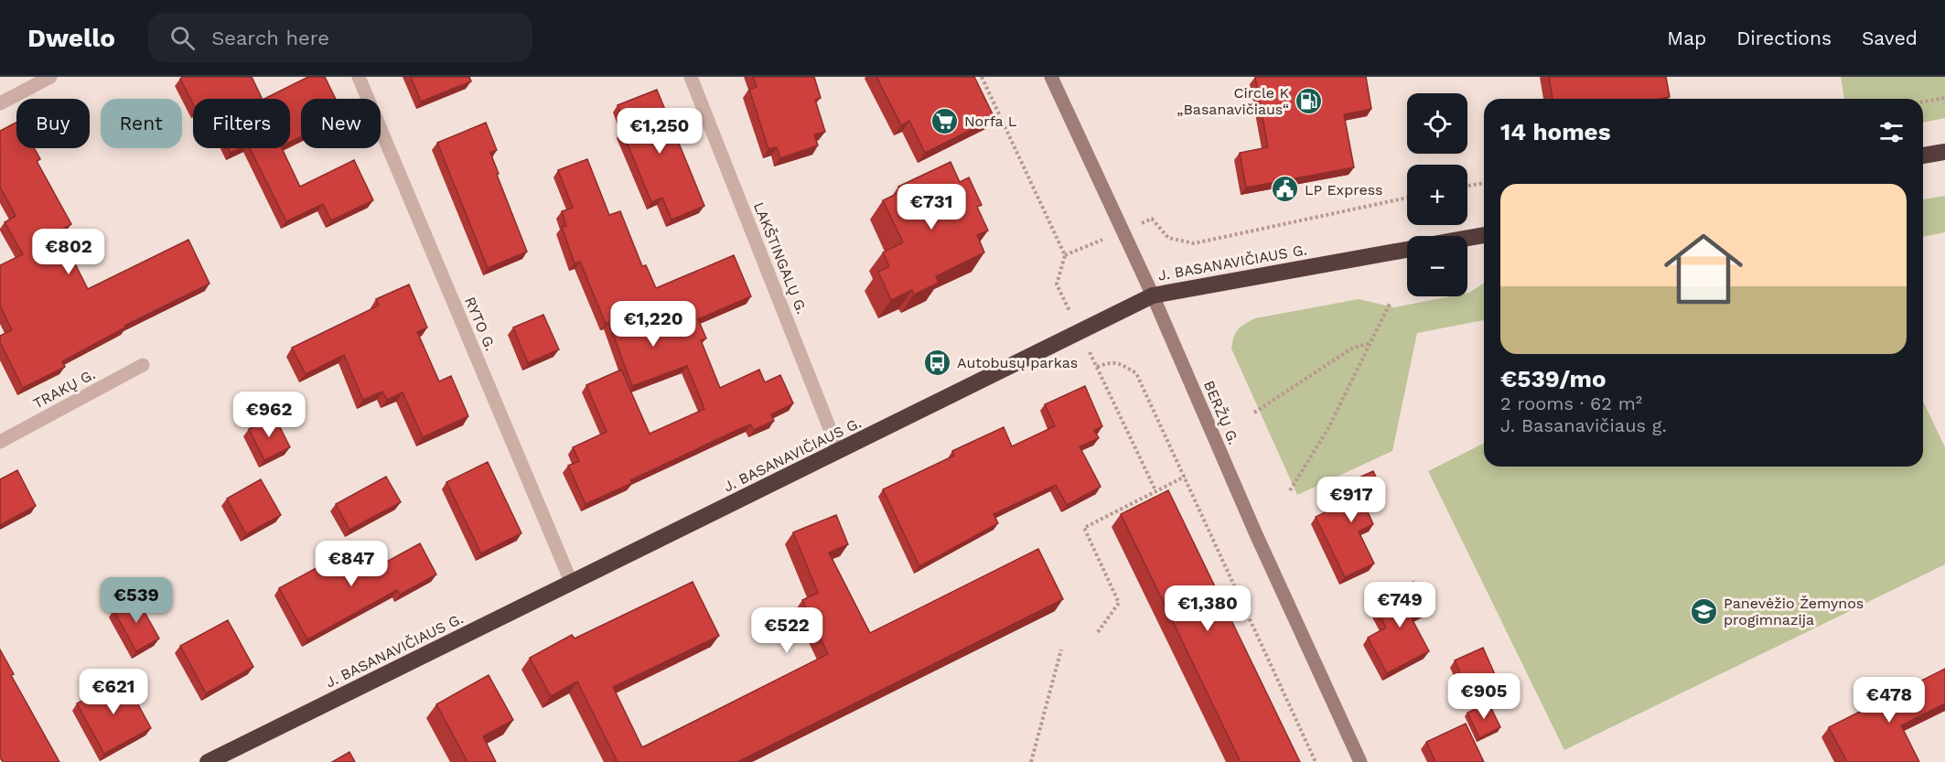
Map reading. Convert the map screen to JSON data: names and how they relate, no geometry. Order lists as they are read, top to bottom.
{
  "streets": {
    "highway": ["J. BASANAVIČIAUS G."],
    "main road": ["BERŽŲ G."],
    "street": ["LAKŠTINGALŲ G.", "RYTO G.", "TRAKŲ G."]
  },
  "crossings": [
    ["LAKŠTINGALŲ G.", "J. BASANAVIČIAUS G."],
    ["J. BASANAVIČIAUS G.", "RYTO G."],
    ["J. BASANAVIČIAUS G.", "BERŽŲ G."]
  ],
  "places": {
    "fuel station": ["Circle K „Basanavičiaus“"],
    "supermarket": ["Norfa L"],
    "public building": ["LP Express"],
    "bus stop": ["Autobusų parkas"],
    "school or university": ["Panevėžio Žemynos progimnazija"]
  },
  "page": {
    "header": "Dwello",
    "search": "Search here",
    "nav": ["Map", "Directions", "Saved"],
    "map_buttons": ["+", "−"],
    "chip": [
      "Buy",
      "Rent",
      "Filters",
      "New"
    ],
    "heading": "14 homes",
    "price": [
      "€1,250",
      "€731",
      "€802",
      "€1,220",
      "€962",
      "€917",
      "€847",
      "€539",
      "€749",
      "€1,380",
      "€522",
      "€621",
      "€905",
      "€478"
    ],
    "list": [
      {
        "name": "€539/mo",
        "note": "2 rooms · 62 m² · J. Basanavičiaus g."
      }
    ]
  }
}
